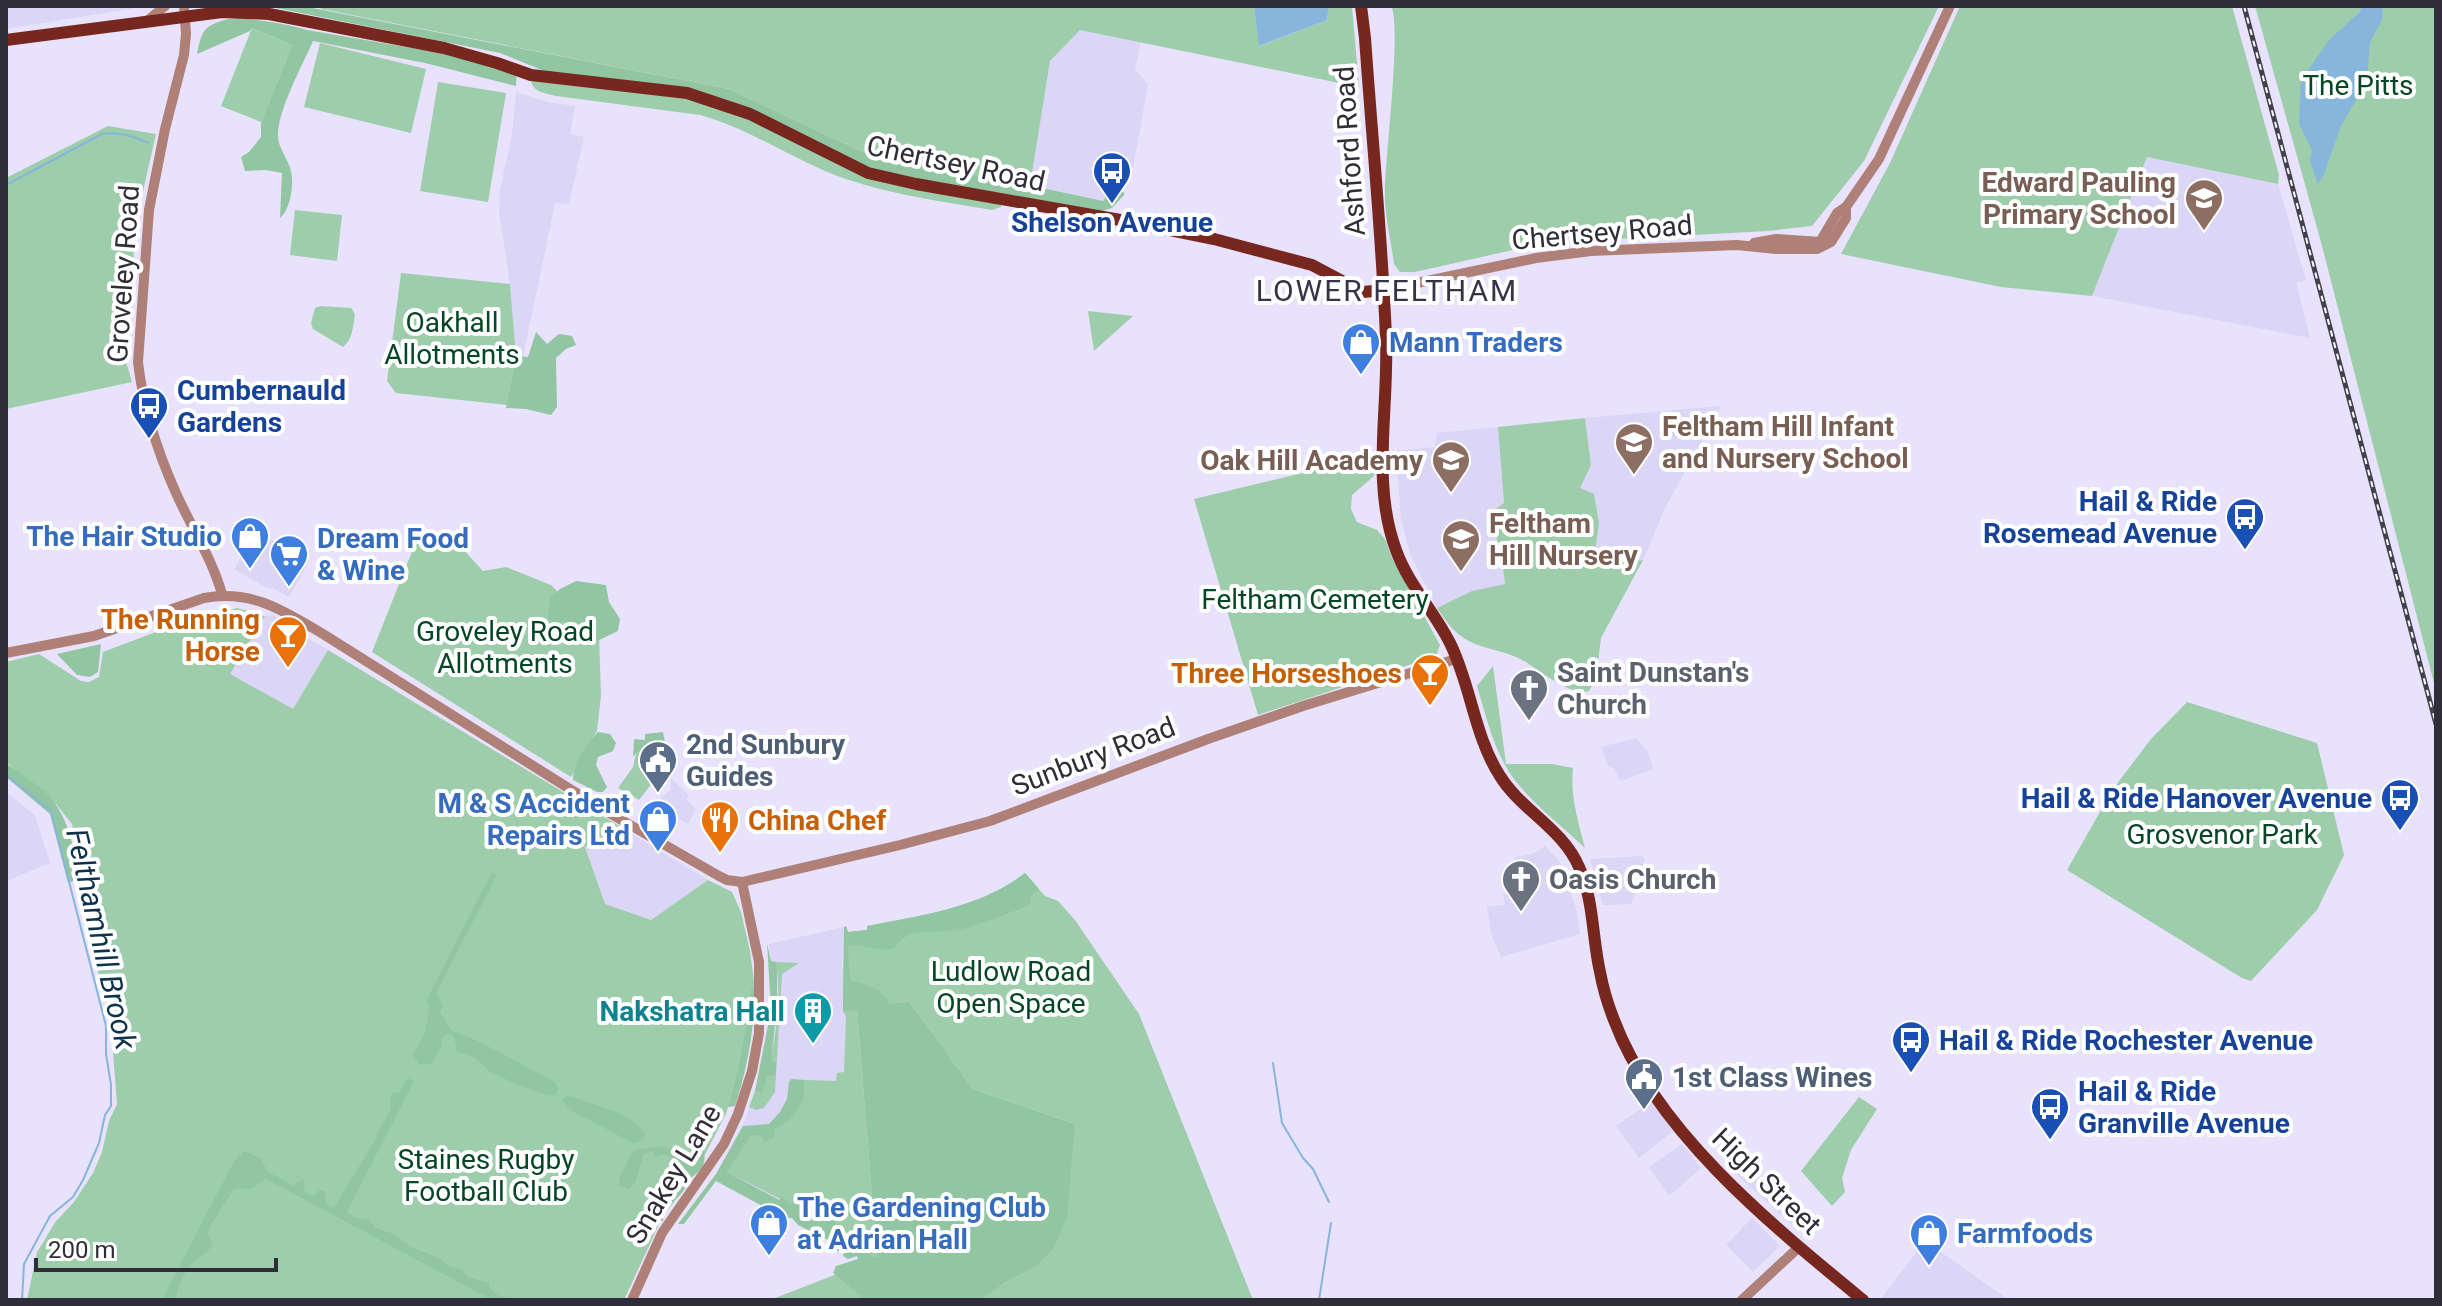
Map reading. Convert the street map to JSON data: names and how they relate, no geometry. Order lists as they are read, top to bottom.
{
  "streets": {
    "main road": ["Ashford Road", "Chertsey Road", "High Street"],
    "street": ["Groveley Road", "Sunbury Road", "Snakey Lane"]
  },
  "crossings": [
    ["Ashford Road", "Chertsey Road"],
    ["Ashford Road", "Sunbury Road"],
    ["Ashford Road", "High Street"],
    ["Chertsey Road", "Groveley Road"],
    ["Sunbury Road", "Snakey Lane"],
    ["Sunbury Road", "High Street"]
  ],
  "districts": ["LOWER FELTHAM"],
  "water": ["Felthamhill Brook"],
  "parks": [
    "The Pitts",
    "Oakhall Allotments",
    "Feltham Cemetery",
    "Groveley Road Allotments",
    "Grosvenor Park",
    "Ludlow Road Open Space",
    "Staines Rugby Football Club"
  ],
  "places": {
    "bus stop": [
      "Shelson Avenue",
      "Cumbernauld Gardens",
      "Hail & Ride Rosemead Avenue",
      "Hail & Ride Hanover Avenue",
      "Hail & Ride Rochester Avenue",
      "Hail & Ride Granville Avenue"
    ],
    "school or university": [
      "Edward Pauling Primary School",
      "Feltham Hill Infant and Nursery School",
      "Oak Hill Academy",
      "Feltham Hill Nursery"
    ],
    "shop": [
      "Mann Traders",
      "The Hair Studio",
      "M & S Accident Repairs Ltd",
      "The Gardening Club at Adrian Hall",
      "Farmfoods"
    ],
    "supermarket": ["Dream Food & Wine"],
    "bar": ["The Running Horse", "Three Horseshoes"],
    "church": ["Saint Dunstan's Church", "Oasis Church"],
    "public building": ["2nd Sunbury Guides", "1st Class Wines"],
    "restaurant": ["China Chef"],
    "building": ["Nakshatra Hall"]
  },
  "scale_bar": "200 m"
}
